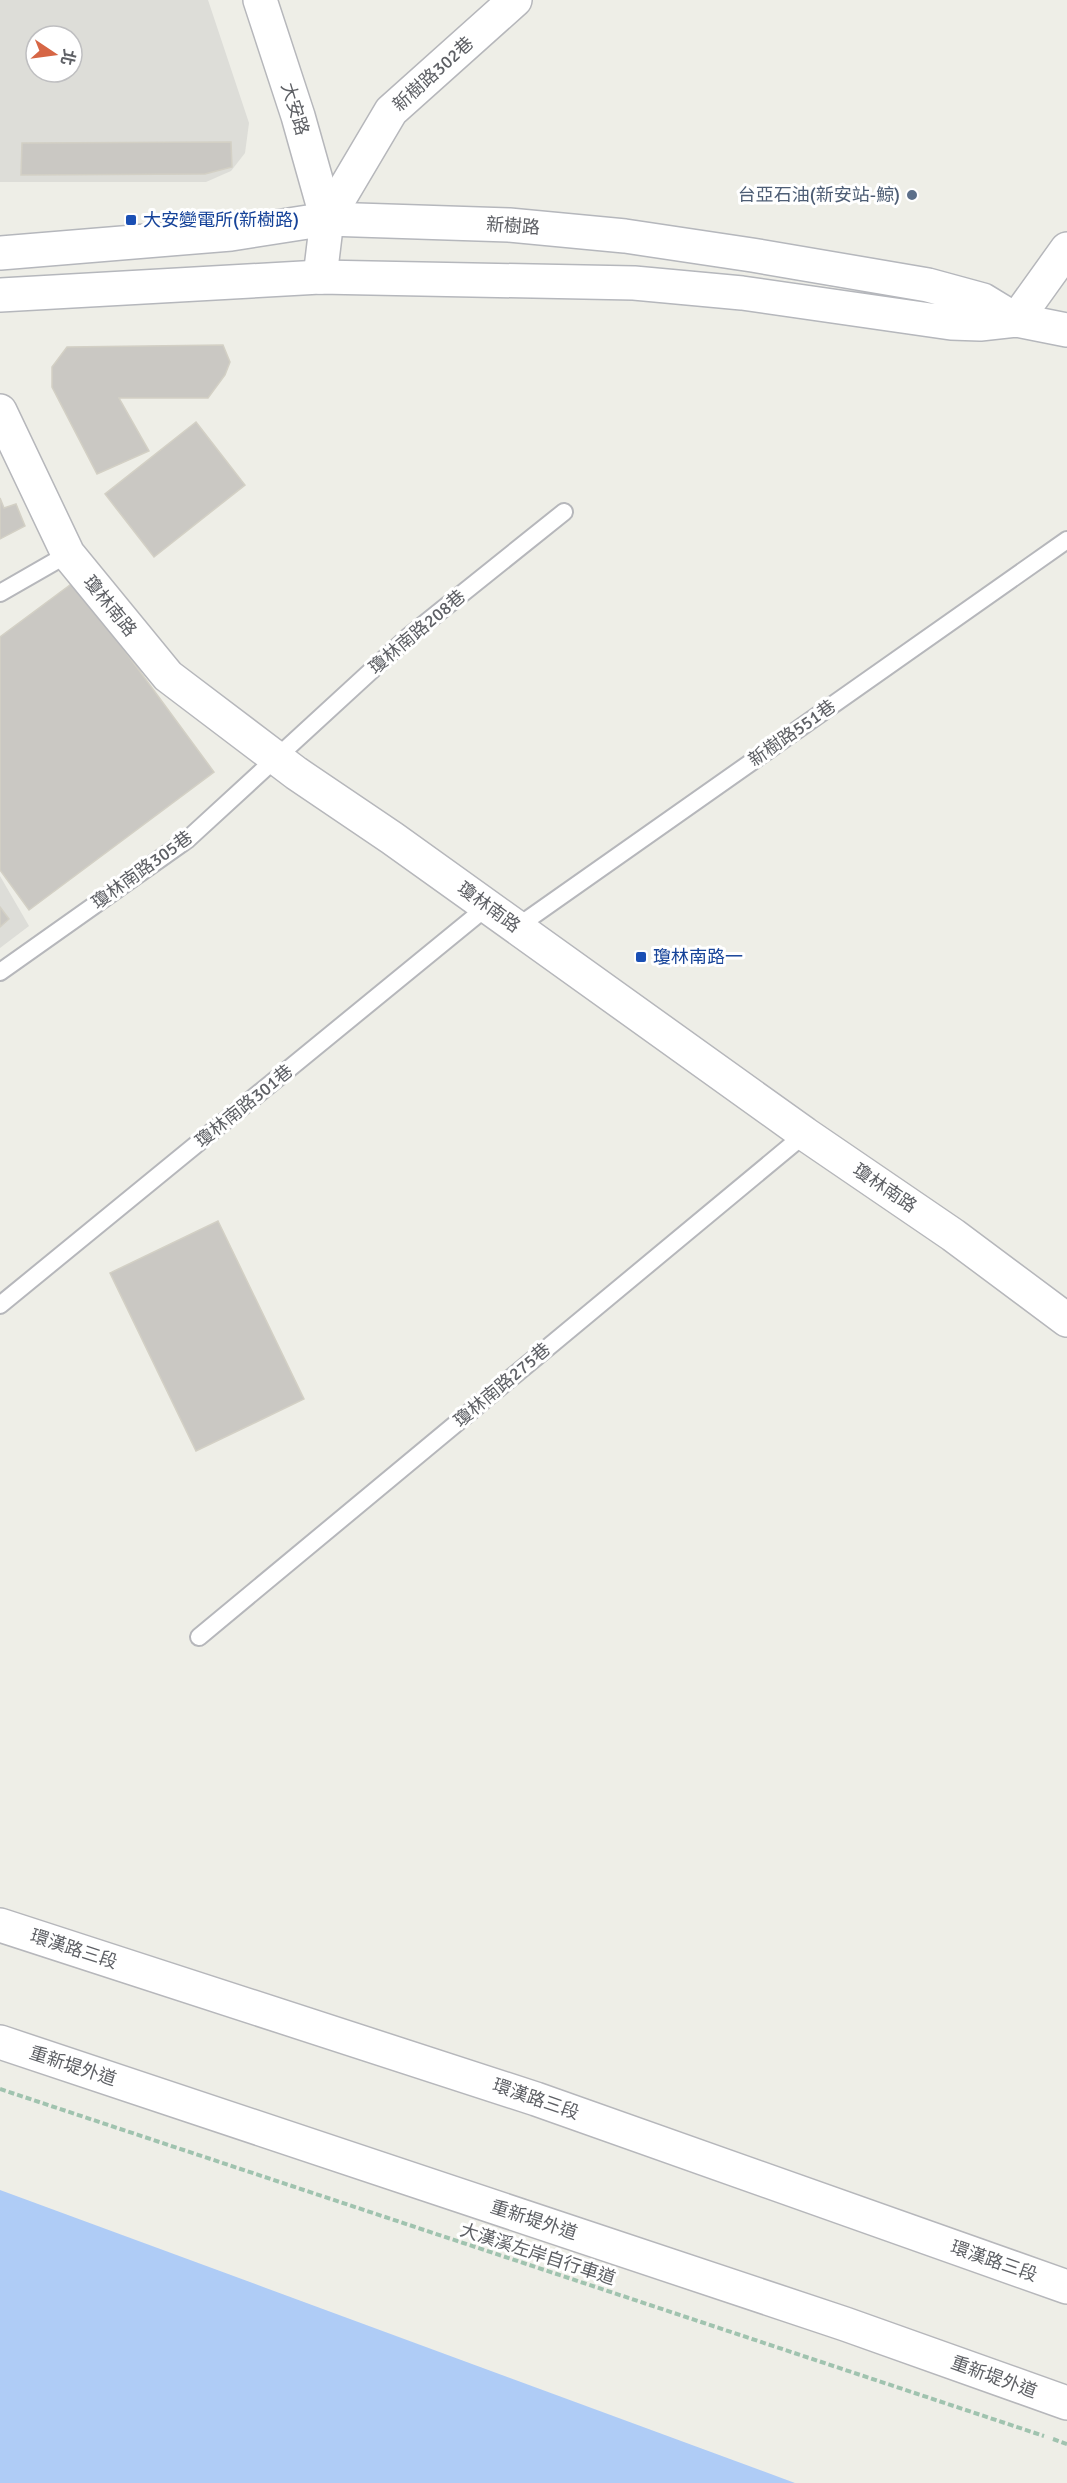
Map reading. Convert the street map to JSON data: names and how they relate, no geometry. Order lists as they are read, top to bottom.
{
  "streets": {
    "street": [
      "新樹路302巷",
      "大安路",
      "新樹路",
      "瓊林南路",
      "環漢路三段",
      "重新堤外道"
    ],
    "lane": [
      "瓊林南路208巷",
      "新樹路551巷",
      "瓊林南路305巷",
      "瓊林南路301巷",
      "瓊林南路275巷"
    ],
    "path": ["大漢溪左岸自行車道"]
  },
  "crossings": [
    ["新樹路302巷", "大安路"],
    ["新樹路302巷", "新樹路"],
    ["大安路", "新樹路"],
    ["瓊林南路", "瓊林南路208巷"],
    ["瓊林南路", "新樹路551巷"],
    ["瓊林南路", "瓊林南路305巷"],
    ["瓊林南路", "瓊林南路301巷"],
    ["瓊林南路", "瓊林南路275巷"],
    ["瓊林南路208巷", "瓊林南路305巷"]
  ],
  "places": {
    "other": ["台亞石油(新安站-鯨)"],
    "transit": ["大安變電所(新樹路)", "瓊林南路一"]
  },
  "north": "right"
}
